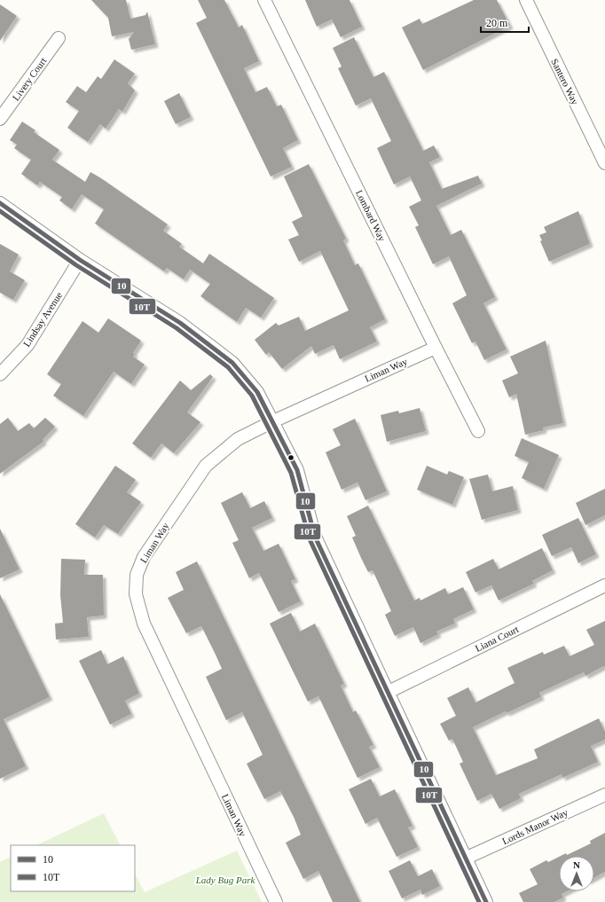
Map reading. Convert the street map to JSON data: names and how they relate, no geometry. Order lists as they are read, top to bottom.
{
  "streets": {
    "street": [
      "Livery Court",
      "Santero Way",
      "Lombard Way",
      "Lindsay Avenue",
      "Liman Way",
      "Liana Court",
      "Lords Manor Way"
    ]
  },
  "crossings": [
    ["Lombard Way", "Liman Way"]
  ],
  "parks": ["Lady Bug Park"],
  "lines": ["transit line 10", "transit line 10T"],
  "legend": ["10", "10T"],
  "scale_bar": "20 m",
  "north": "top"
}
